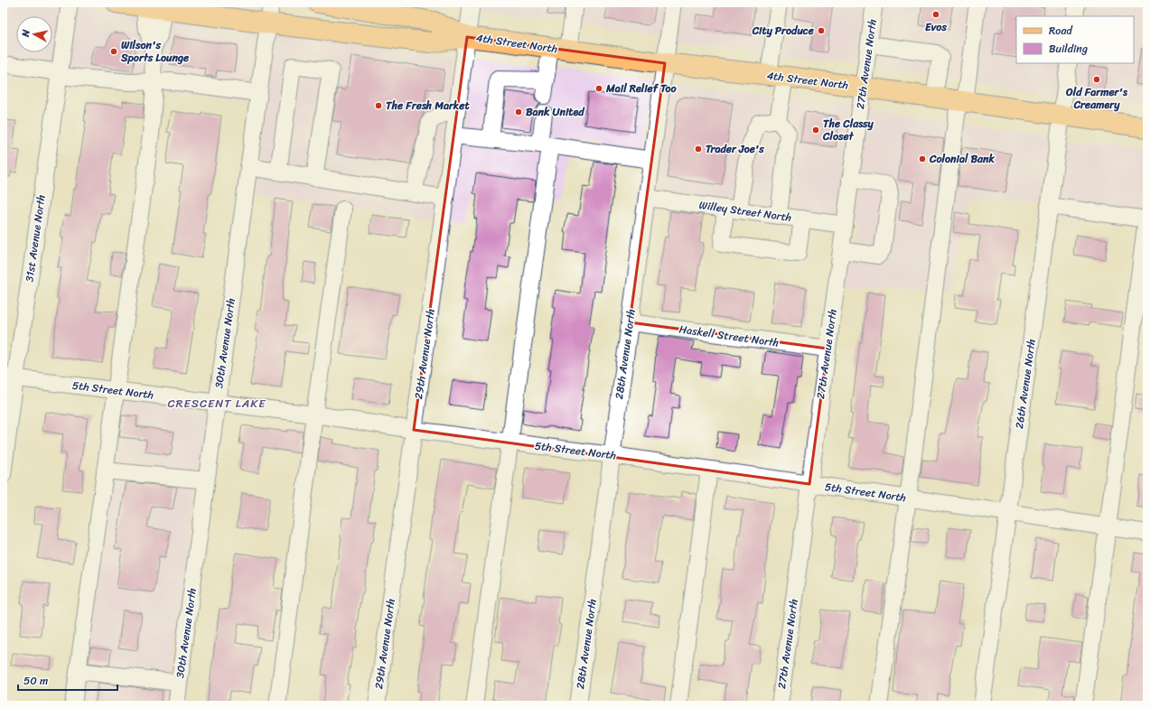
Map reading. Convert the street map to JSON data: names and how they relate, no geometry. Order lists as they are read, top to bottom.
{
  "streets": {
    "main road": ["4th Street North"],
    "street": [
      "27th Avenue North",
      "Willey Street North",
      "31st Avenue North",
      "Haskell Street North",
      "30th Avenue North",
      "29th Avenue North",
      "28th Avenue North",
      "26th Avenue North",
      "5th Street North"
    ]
  },
  "crossings": [
    ["4th Street North", "27th Avenue North"],
    ["4th Street North", "30th Avenue North"],
    ["4th Street North", "29th Avenue North"],
    ["4th Street North", "28th Avenue North"],
    ["4th Street North", "26th Avenue North"],
    ["27th Avenue North", "Willey Street North"],
    ["27th Avenue North", "Haskell Street North"],
    ["27th Avenue North", "5th Street North"],
    ["Willey Street North", "28th Avenue North"],
    ["31st Avenue North", "5th Street North"],
    ["Haskell Street North", "28th Avenue North"],
    ["30th Avenue North", "5th Street North"],
    ["29th Avenue North", "5th Street North"],
    ["28th Avenue North", "5th Street North"],
    ["26th Avenue North", "5th Street North"]
  ],
  "districts": ["CRESCENT LAKE"],
  "places": [
    "Evos",
    "City Produce",
    "Wilson's Sports Lounge",
    "Old Farmer's Creamery",
    "Mail Relief Too",
    "The Fresh Market",
    "Bank United",
    "The Classy Closet",
    "Trader Joe's",
    "Colonial Bank"
  ],
  "legend": ["Road", "Building"],
  "scale_bar": "50 m",
  "north": "left"
}
